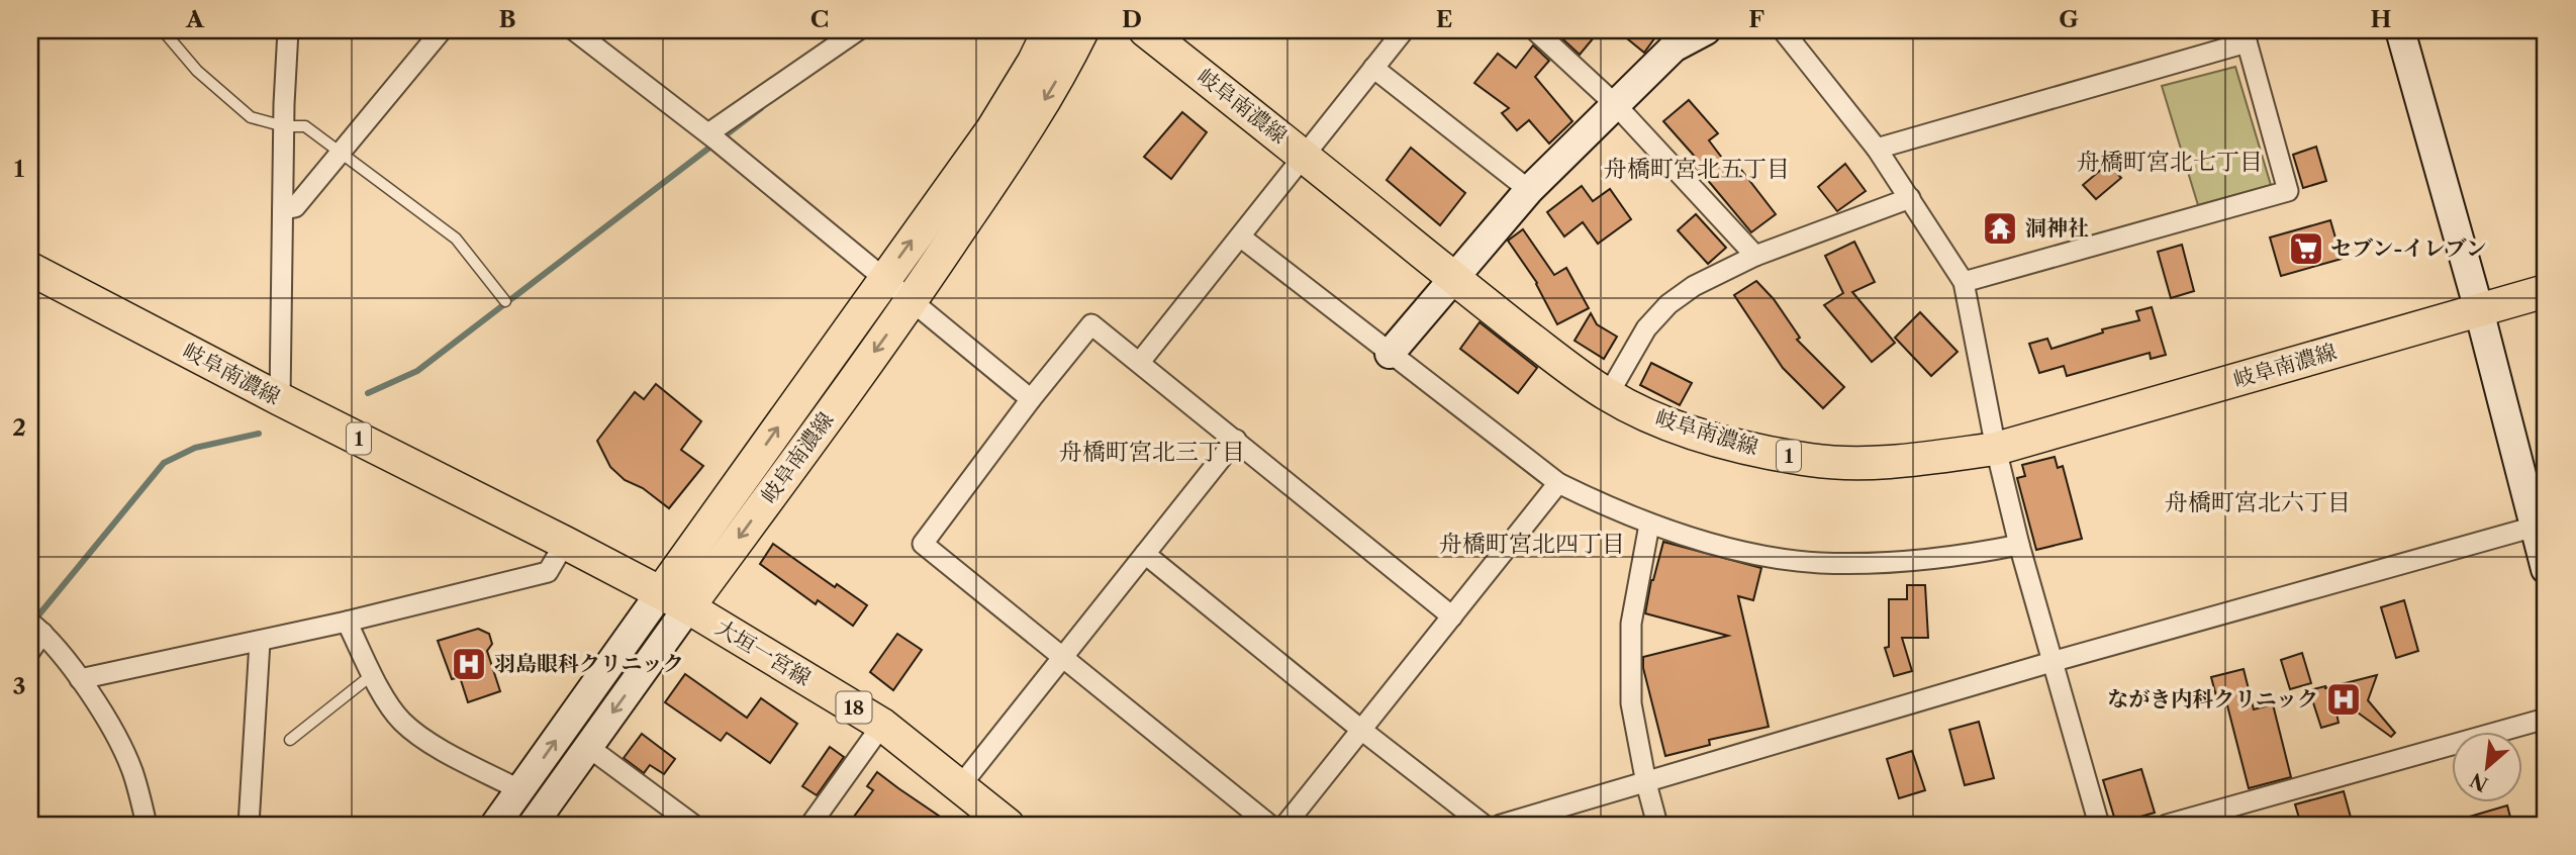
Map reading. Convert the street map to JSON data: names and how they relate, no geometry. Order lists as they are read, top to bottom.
{
  "streets": {
    "main road": [
      "岐阜南濃線",
      "1",
      "大垣一宮線",
      "18"
    ]
  },
  "crossings": [
    ["岐阜南濃線", "大垣一宮線"]
  ],
  "districts": [
    "舟橋町宮北七丁目",
    "舟橋町宮北五丁目",
    "舟橋町宮北三丁目",
    "舟橋町宮北六丁目",
    "舟橋町宮北四丁目"
  ],
  "places": {
    "temple": ["洞神社"],
    "supermarket": ["セブン-イレブン"],
    "hospital": ["羽島眼科クリニック", "ながき内科クリニック"]
  },
  "north": "bottom left",
  "grid": {
    "columns": [
      "A",
      "B",
      "C",
      "D",
      "E",
      "F",
      "G",
      "H"
    ],
    "rows": ["1", "2", "3"]
  }
}
